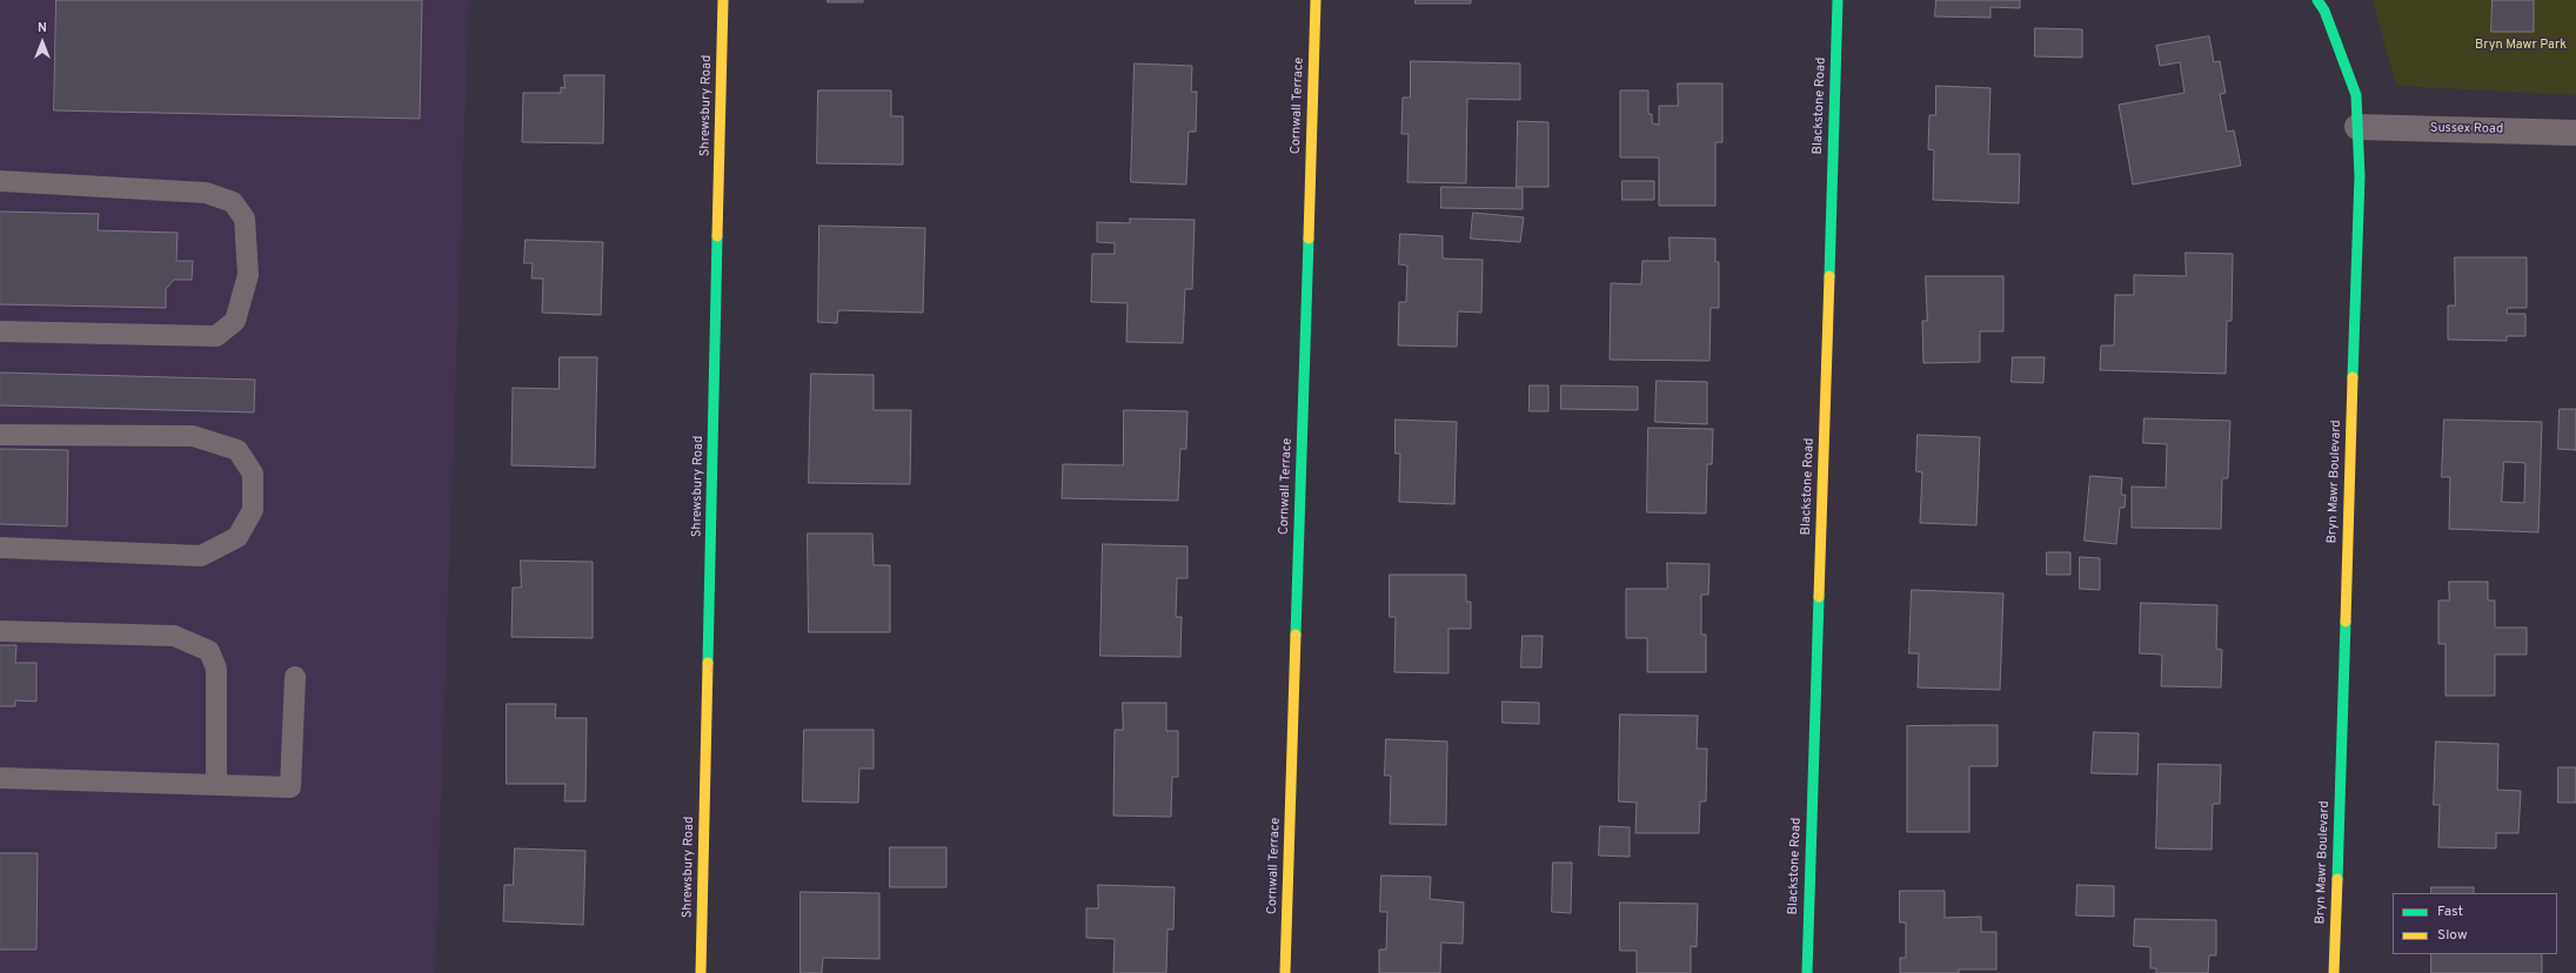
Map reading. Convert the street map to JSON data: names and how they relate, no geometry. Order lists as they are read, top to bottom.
{
  "streets": {
    "street": [
      "Shrewsbury Road",
      "Cornwall Terrace",
      "Blackstone Road",
      "Sussex Road",
      "Bryn Mawr Boulevard"
    ]
  },
  "crossings": [
    ["Sussex Road", "Bryn Mawr Boulevard"]
  ],
  "parks": ["Bryn Mawr Park"],
  "legend": ["Fast", "Slow"],
  "north": "top"
}
